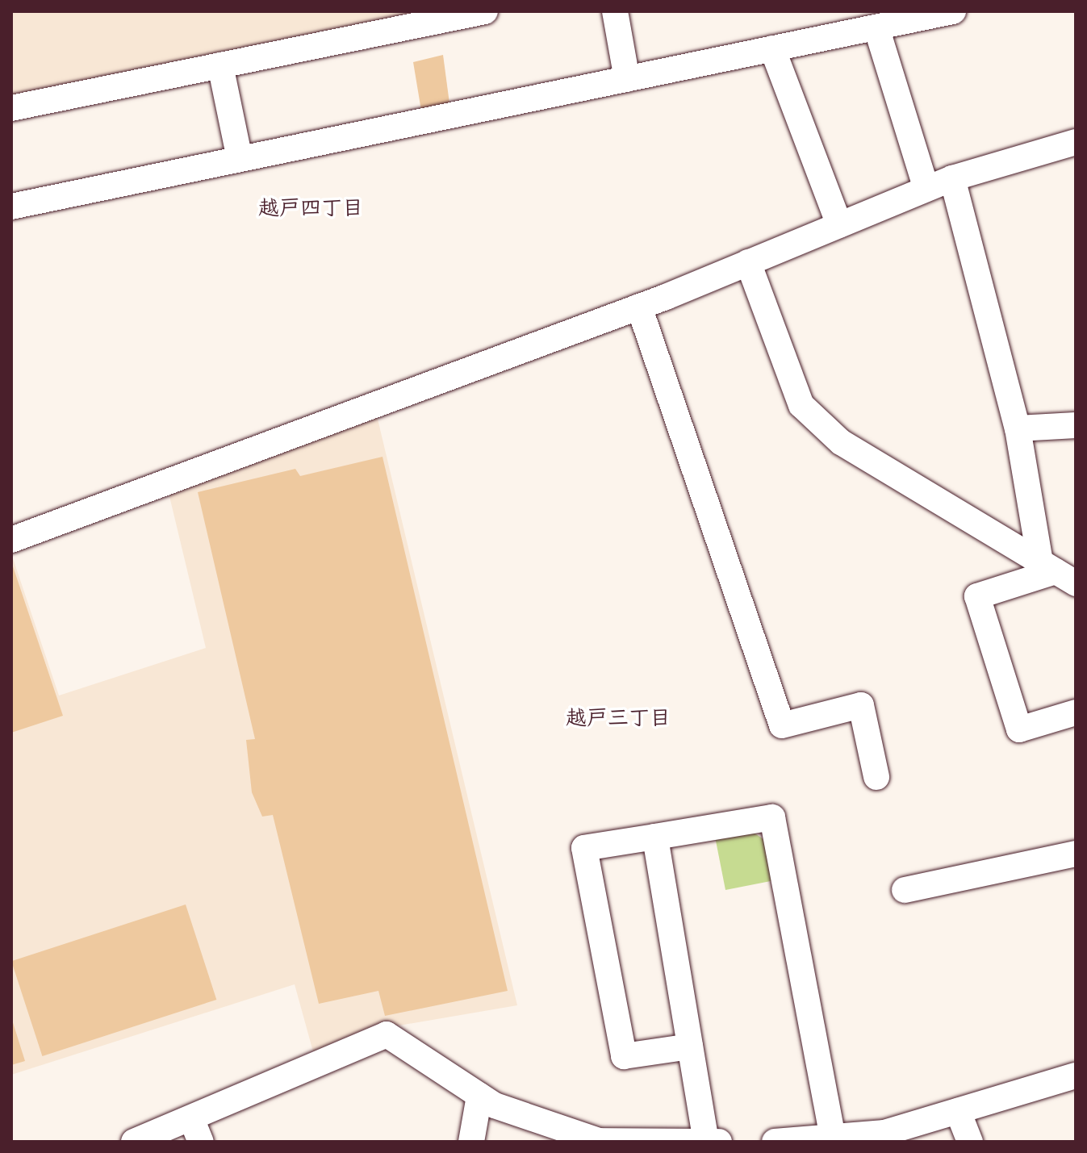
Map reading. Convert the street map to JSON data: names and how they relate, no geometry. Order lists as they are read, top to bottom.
{
  "districts": ["越戸四丁目", "越戸三丁目"]
}
